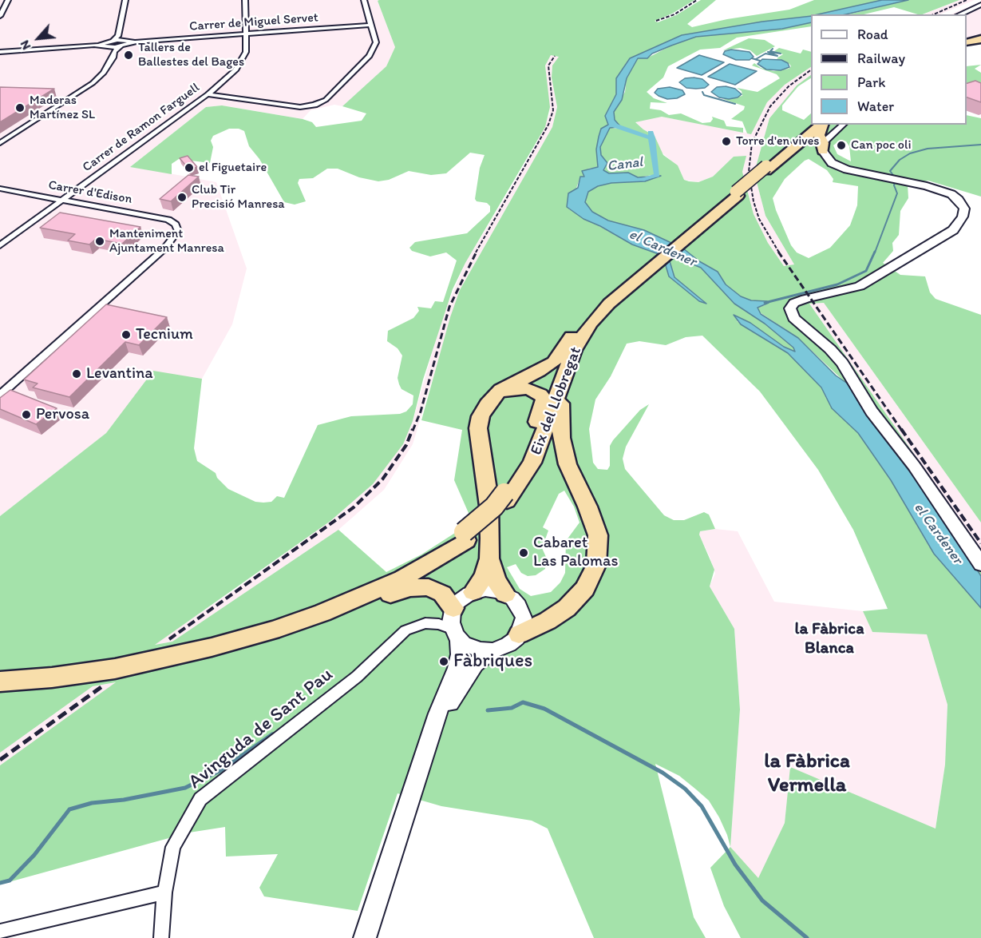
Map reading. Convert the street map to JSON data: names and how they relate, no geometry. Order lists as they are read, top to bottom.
{
  "streets": {
    "highway": ["Eix del Llobregat"],
    "street": [
      "Carrer de Miguel Servet",
      "Carrer de Ramon Farguell",
      "Carrer d'Edison",
      "Avinguda de Sant Pau"
    ]
  },
  "crossings": [
    ["Carrer de Miguel Servet", "Carrer de Ramon Farguell"],
    ["Carrer de Ramon Farguell", "Carrer d'Edison"]
  ],
  "districts": ["la Fàbrica Blanca", "la Fàbrica Vermella"],
  "water": ["Canal", "el Cardener"],
  "places": [
    "Tallers de Ballestes del Bages",
    "Maderas Martínez SL",
    "Torre d'en vives",
    "Can poc oli",
    "el Figuetaire",
    "Club Tir Precisió Manresa",
    "Manteniment Ajuntament Manresa",
    "Tecnium",
    "Levantina",
    "Pervosa",
    "Cabaret Las Palomas",
    "Fàbriques"
  ],
  "legend": [
    "Road",
    "Railway",
    "Park",
    "Water"
  ],
  "north": "bottom left"
}
